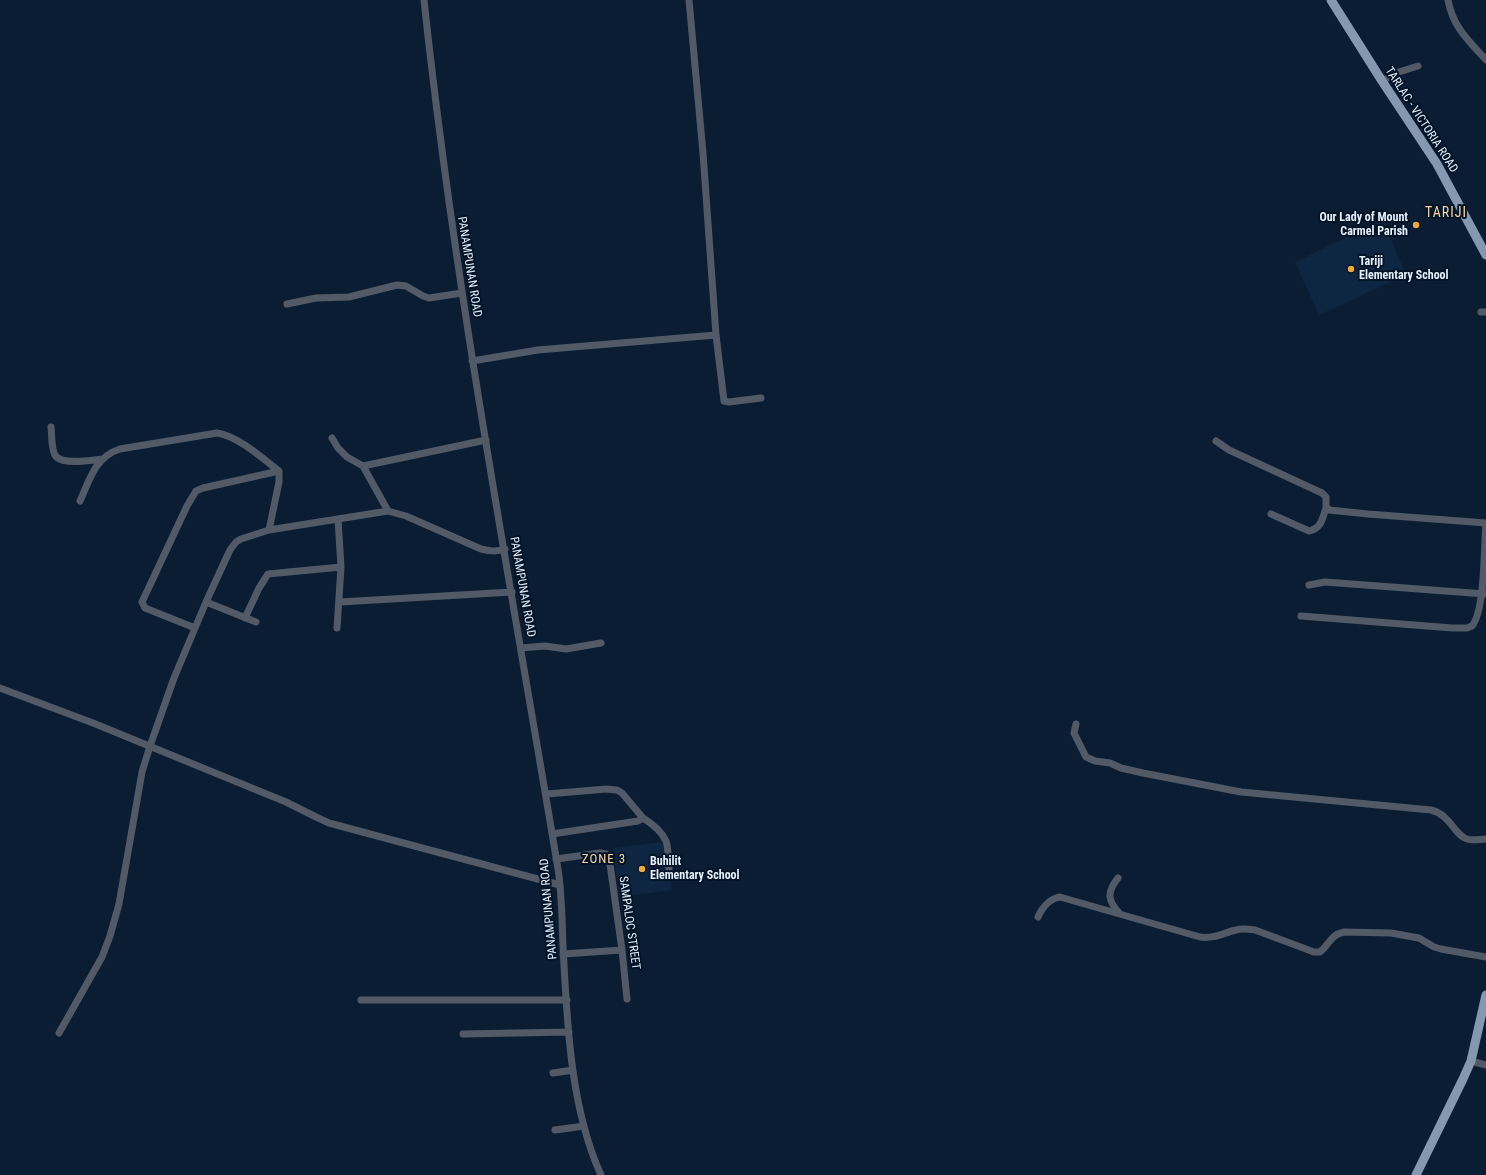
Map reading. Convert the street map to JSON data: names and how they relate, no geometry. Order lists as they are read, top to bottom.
{
  "streets": {
    "main road": ["TARLAC - VICTORIA ROAD"],
    "street": ["PANAMPUNAN ROAD", "SAMPALOC STREET"]
  },
  "crossings": [
    ["PANAMPUNAN ROAD", "SAMPALOC STREET"]
  ],
  "districts": ["TARIJI", "ZONE 3"],
  "places": ["Our Lady of Mount Carmel Parish", "Tariji Elementary School", "Buhilit Elementary School"]
}
